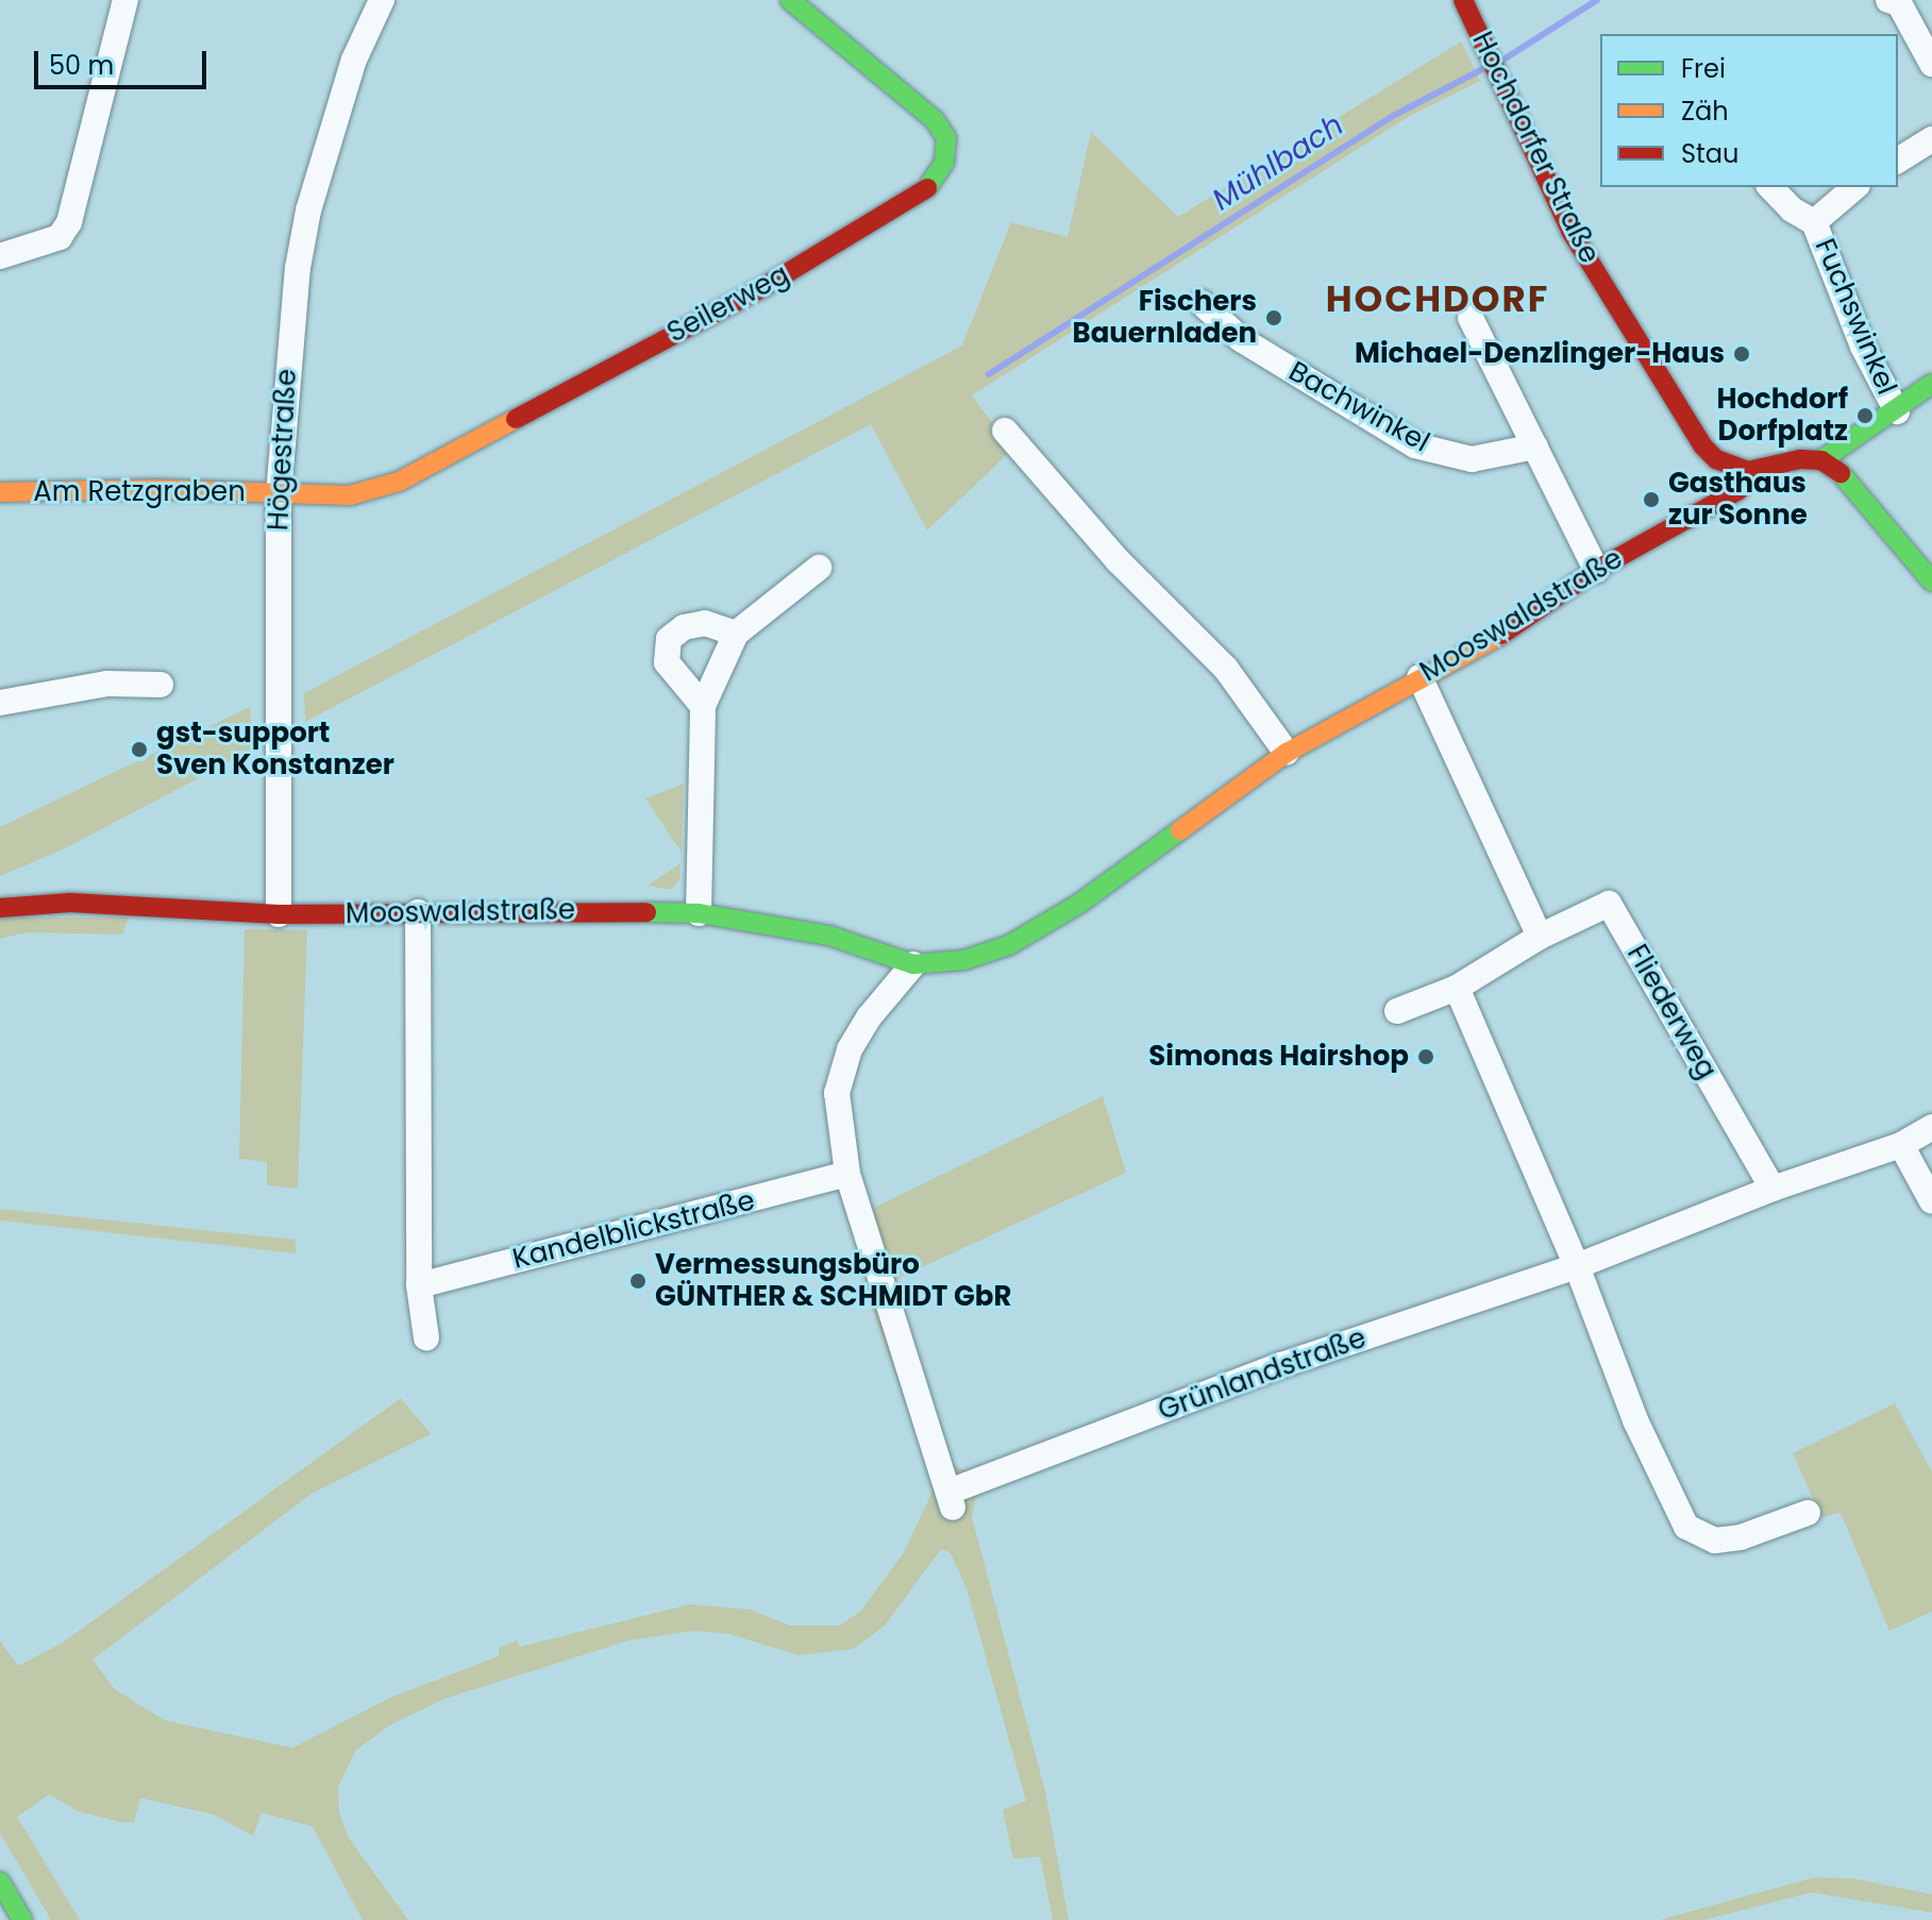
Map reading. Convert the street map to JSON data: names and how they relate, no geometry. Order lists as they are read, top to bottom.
{
  "streets": {
    "main road": [
      "Hochdorfer Straße",
      "Seilerweg",
      "Am Retzgraben",
      "Mooswaldstraße"
    ],
    "street": [
      "Fuchswinkel",
      "Bachwinkel",
      "Högestraße",
      "Fliederweg",
      "Kandelblickstraße",
      "Grünlandstraße"
    ]
  },
  "crossings": [
    ["Hochdorfer Straße", "Mooswaldstraße"],
    ["Seilerweg", "Högestraße"],
    ["Seilerweg", "Am Retzgraben"],
    ["Högestraße", "Am Retzgraben"],
    ["Högestraße", "Mooswaldstraße"],
    ["Fliederweg", "Grünlandstraße"],
    ["Kandelblickstraße", "Grünlandstraße"]
  ],
  "districts": ["HOCHDORF"],
  "water": ["Mühlbach"],
  "places": [
    "Fischers Bauernladen",
    "Michael-Denzlinger-Haus",
    "Hochdorf Dorfplatz",
    "Gasthaus zur Sonne",
    "gst-support Sven Konstanzer",
    "Simonas Hairshop",
    "Vermessungsbüro GÜNTHER & SCHMIDT GbR"
  ],
  "legend": ["Frei", "Zäh", "Stau"],
  "scale_bar": "50 m"
}
